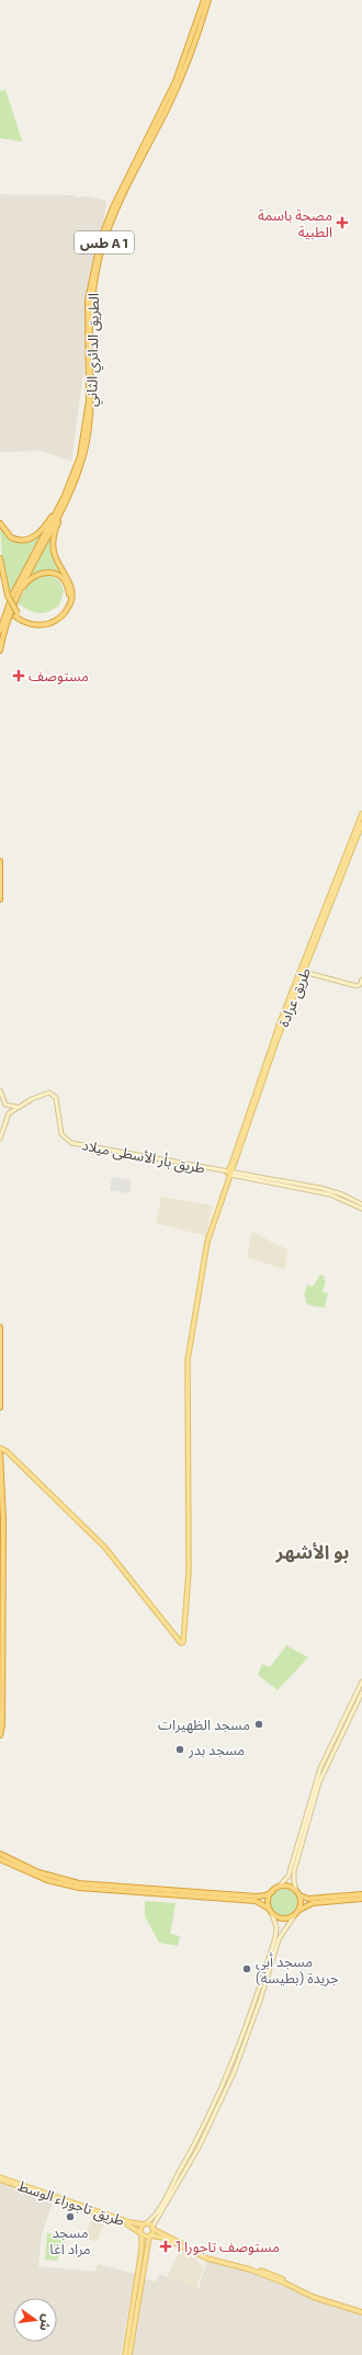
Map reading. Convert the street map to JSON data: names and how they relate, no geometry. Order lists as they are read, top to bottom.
{
  "streets": {
    "highway": ["طس A 1", "الطريق الدائري الثاني"],
    "main road": ["طريق عرادة", "طريق بأر الأسطى ميلاد", "طريق تاجوراء الوسط"]
  },
  "crossings": [
    ["طريق عرادة", "طريق بأر الأسطى ميلاد"]
  ],
  "districts": ["بو الأشهر"],
  "places": {
    "health": ["مصحة باسمة الطبية", "مستوصف", "مستوصف تاجورا 1"],
    "other": [
      "مسجد الظهيرات",
      "مسجد بدر",
      "مسجد أبي جريدة (بطيسة)",
      "مسجد مراد اغا"
    ]
  },
  "north": "right"
}
